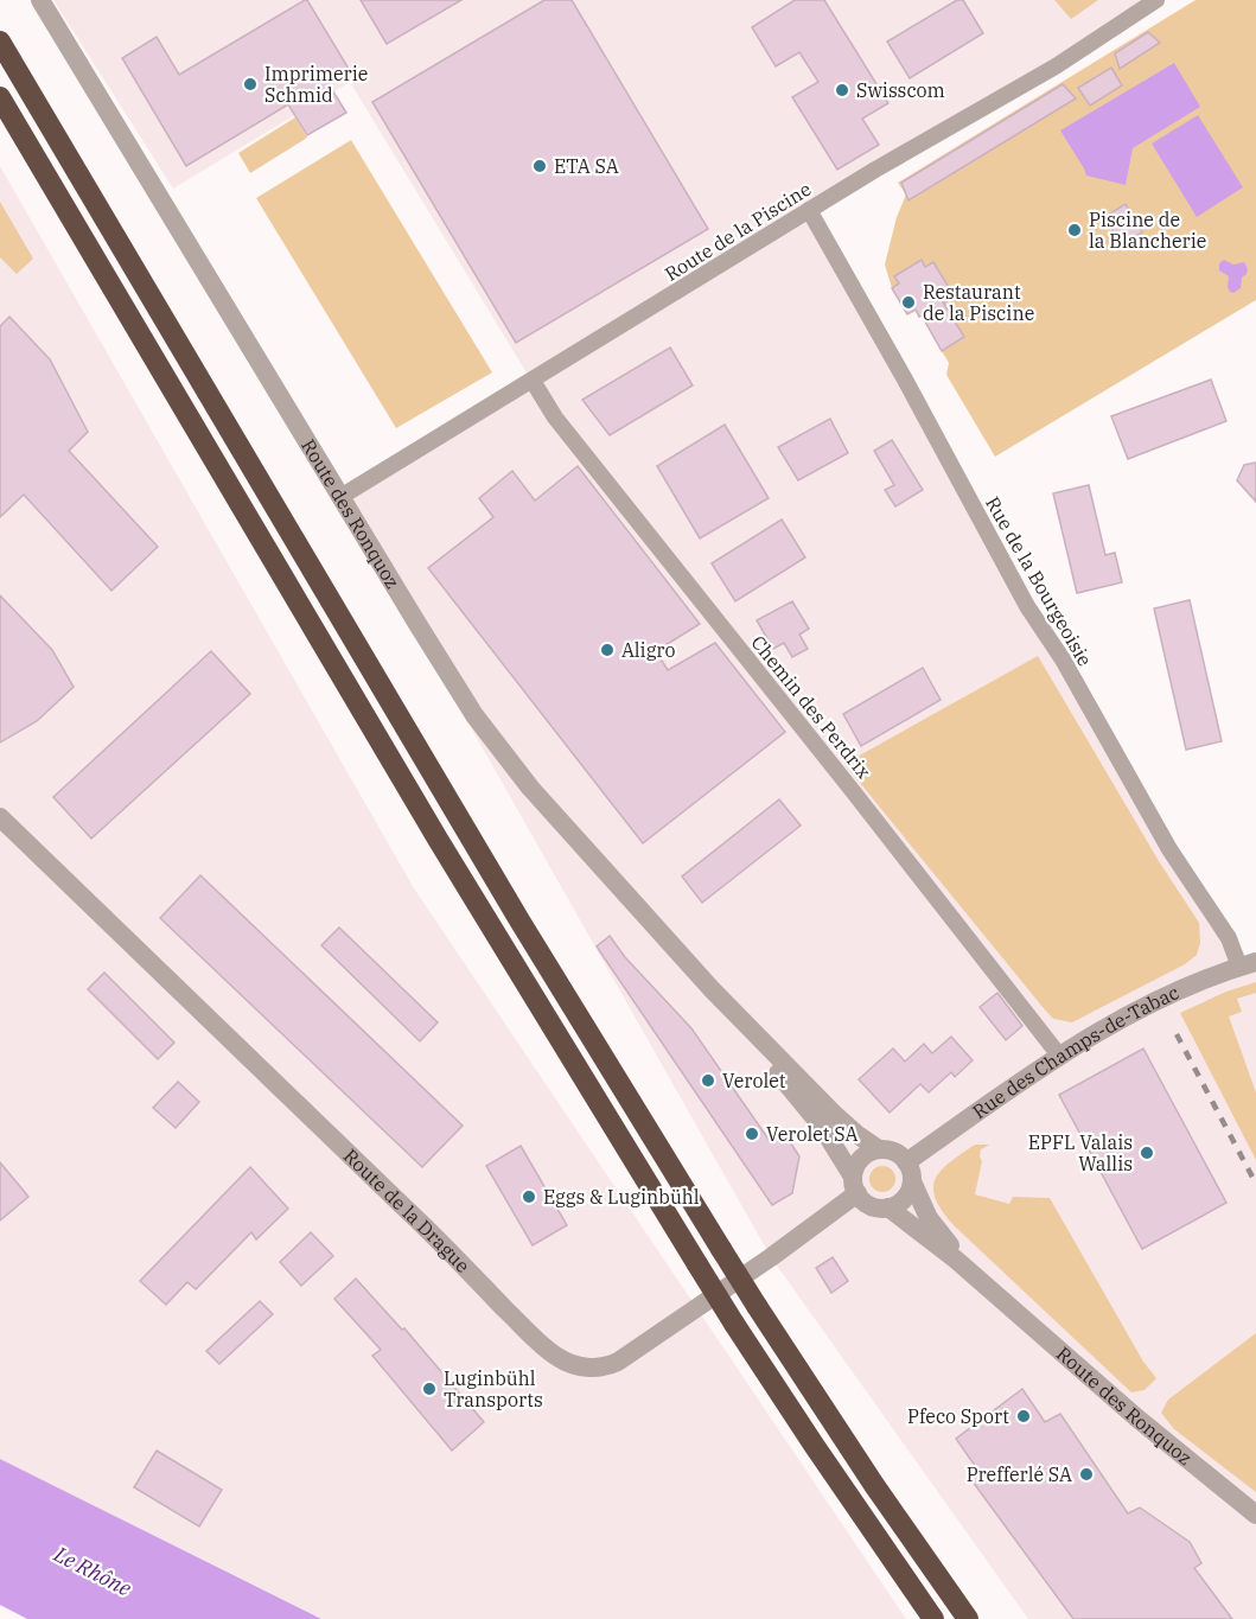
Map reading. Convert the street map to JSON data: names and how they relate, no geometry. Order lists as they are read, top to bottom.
{
  "streets": {
    "street": [
      "Route de la Piscine",
      "Route des Ronquoz",
      "Rue de la Bourgeoisie",
      "Chemin des Perdrix",
      "Rue des Champs-de-Tabac",
      "Route de la Drague"
    ]
  },
  "crossings": [
    ["Route de la Piscine", "Route des Ronquoz"],
    ["Route de la Piscine", "Rue de la Bourgeoisie"],
    ["Route de la Piscine", "Chemin des Perdrix"],
    ["Route des Ronquoz", "Rue des Champs-de-Tabac"],
    ["Route des Ronquoz", "Route de la Drague"],
    ["Rue de la Bourgeoisie", "Rue des Champs-de-Tabac"],
    ["Chemin des Perdrix", "Rue des Champs-de-Tabac"],
    ["Rue des Champs-de-Tabac", "Route de la Drague"]
  ],
  "water": ["Le Rhône"],
  "places": [
    "Imprimerie Schmid",
    "Swisscom",
    "ETA SA",
    "Piscine de la Blancherie",
    "Restaurant de la Piscine",
    "Aligro",
    "Verolet",
    "Verolet SA",
    "EPFL Valais Wallis",
    "Eggs & Luginbühl",
    "Luginbühl Transports",
    "Pfeco Sport",
    "Prefferlé SA"
  ]
}
